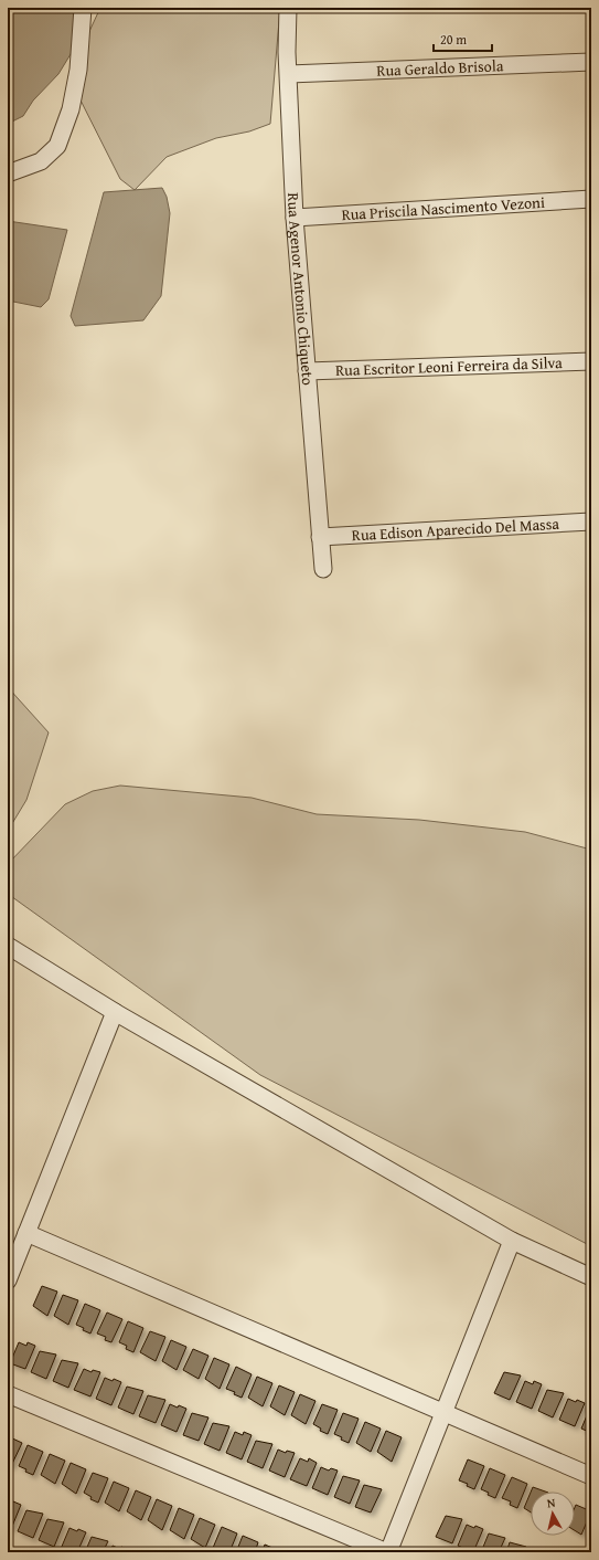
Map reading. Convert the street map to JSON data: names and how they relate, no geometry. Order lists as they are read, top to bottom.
{
  "streets": {
    "street": [
      "Rua Geraldo Brisola",
      "Rua Priscila Nascimento Vezoni",
      "Rua Agenor Antonio Chiqueto",
      "Rua Escritor Leoni Ferreira da Silva",
      "Rua Edison Aparecido Del Massa"
    ]
  },
  "crossings": [
    ["Rua Geraldo Brisola", "Rua Agenor Antonio Chiqueto"],
    ["Rua Priscila Nascimento Vezoni", "Rua Agenor Antonio Chiqueto"],
    ["Rua Agenor Antonio Chiqueto", "Rua Escritor Leoni Ferreira da Silva"],
    ["Rua Agenor Antonio Chiqueto", "Rua Edison Aparecido Del Massa"]
  ],
  "scale_bar": "20 m",
  "north": "top"
}
